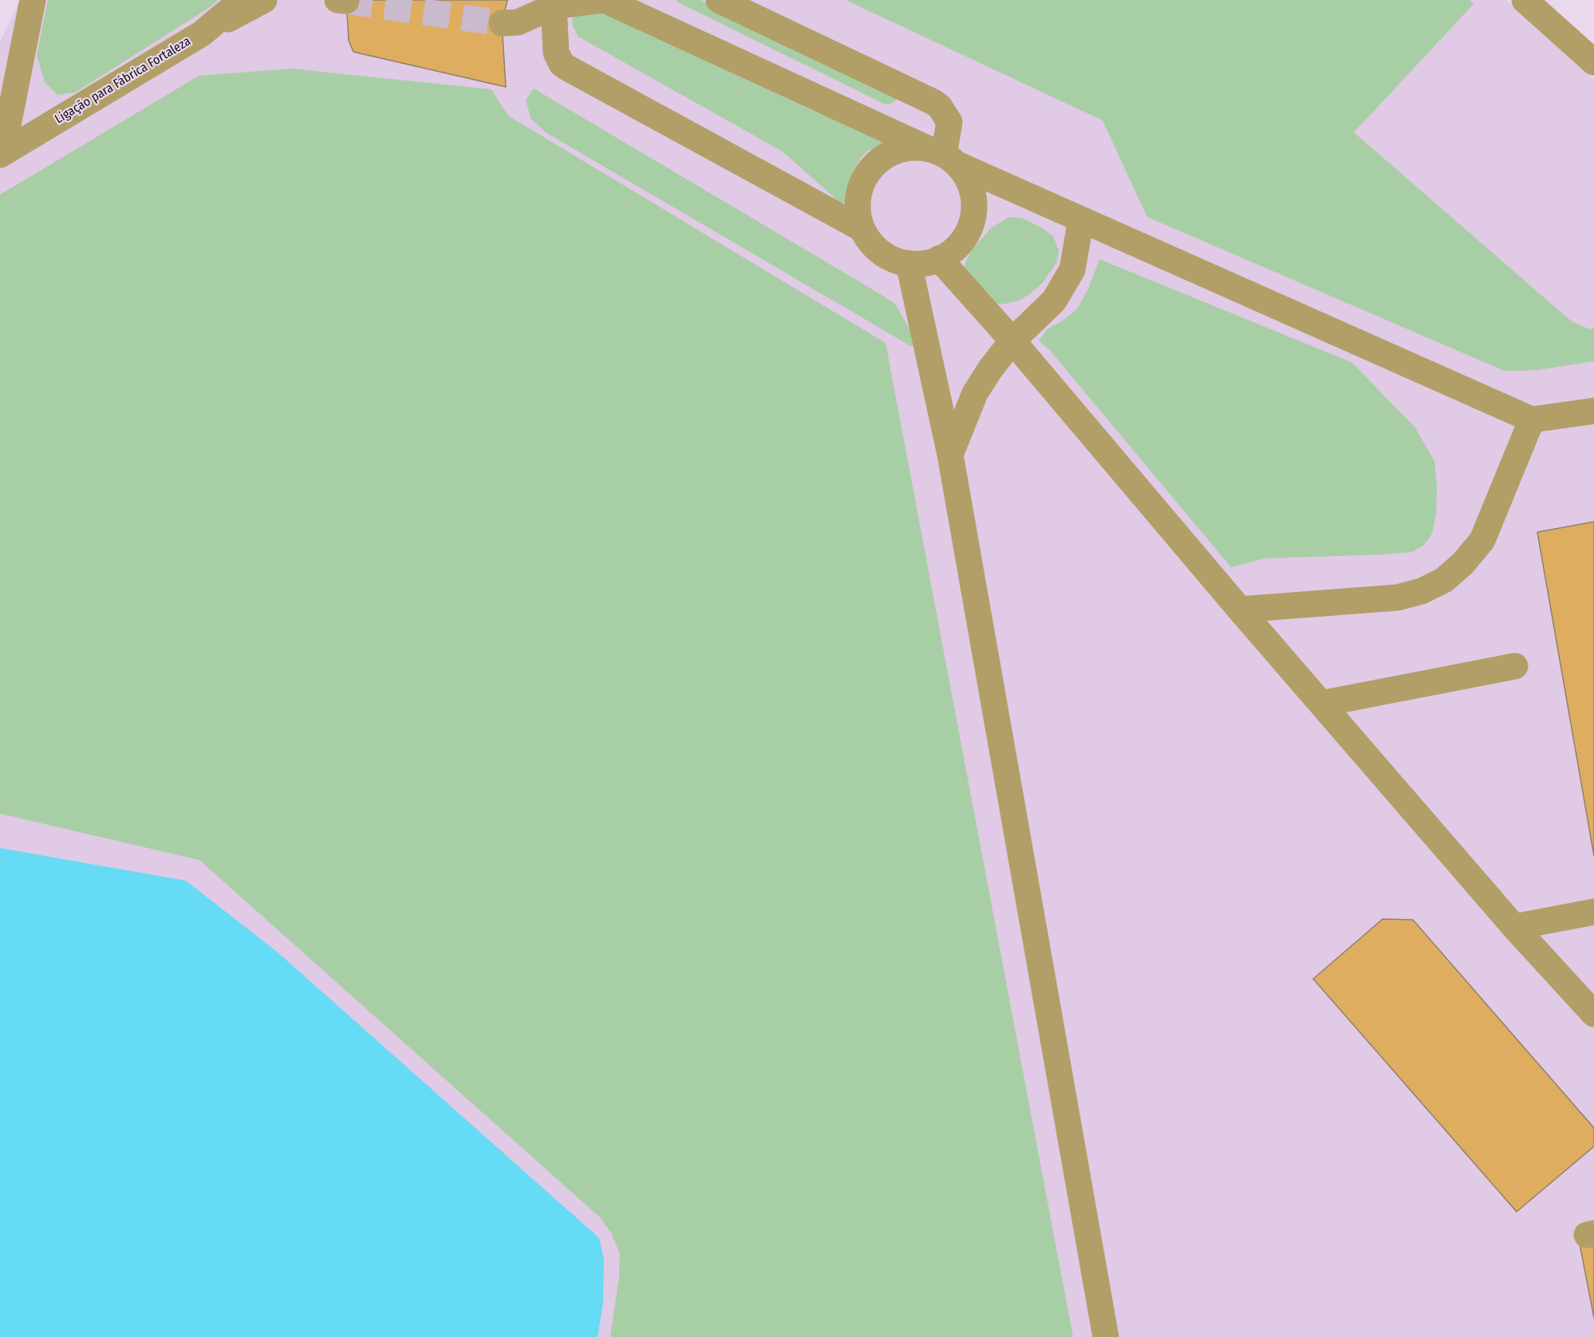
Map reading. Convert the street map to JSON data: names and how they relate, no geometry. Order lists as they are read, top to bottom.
{
  "streets": {
    "street": ["Ligação para Fábrica Fortaleza"]
  }
}
